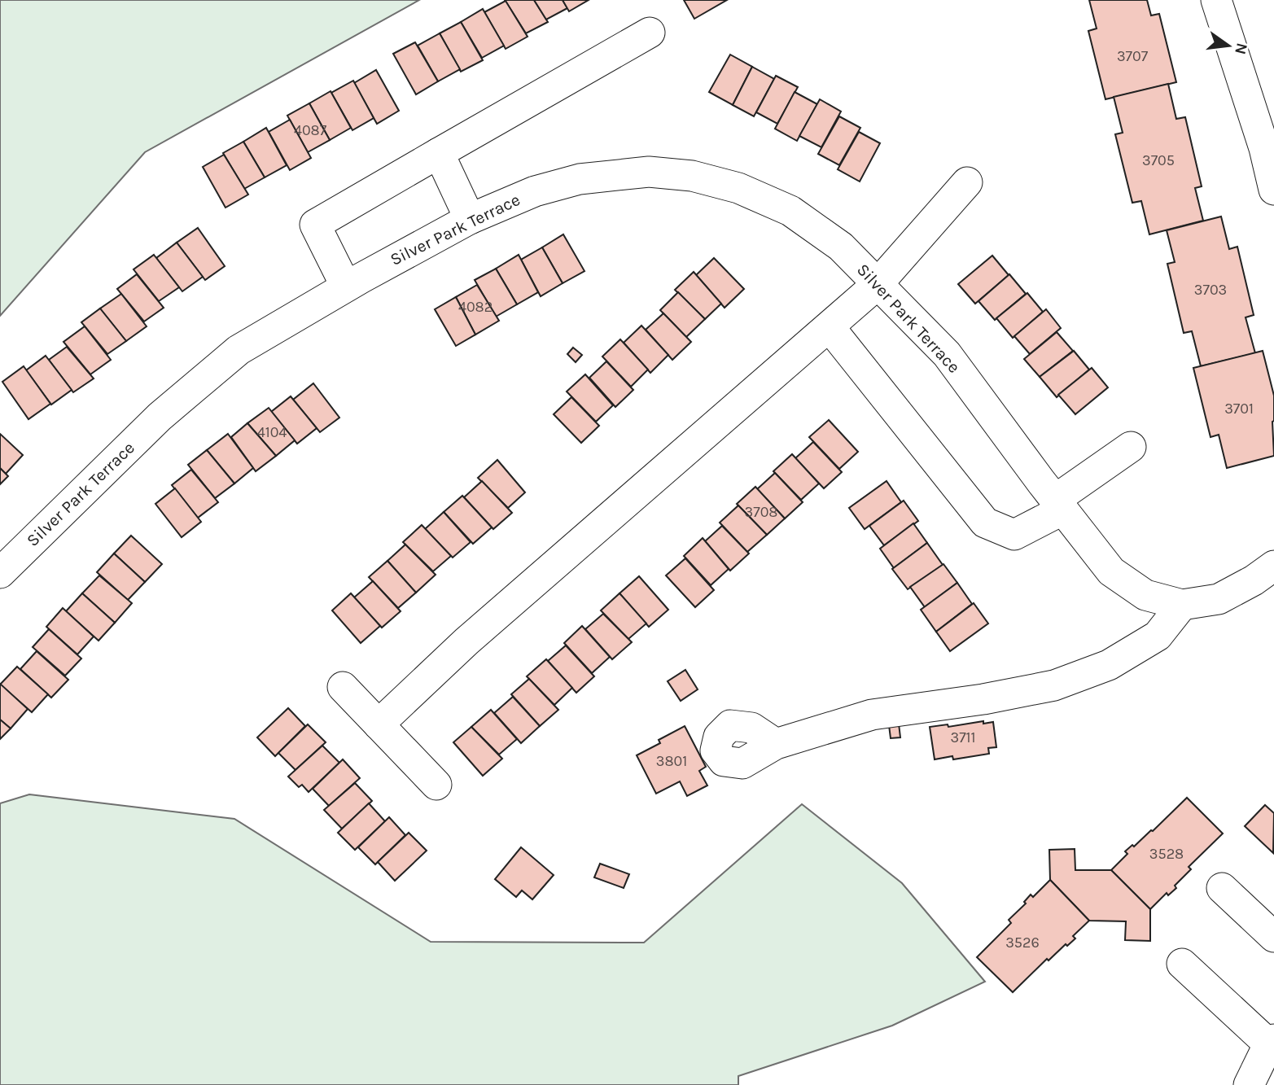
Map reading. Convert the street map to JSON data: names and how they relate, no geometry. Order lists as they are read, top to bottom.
{
  "streets": {
    "street": ["Silver Park Terrace"]
  },
  "house_numbers": [
    "3707",
    "4087",
    "3705",
    "3703",
    "4082",
    "3701",
    "4104",
    "3708",
    "3711",
    "3801",
    "3528",
    "3526"
  ],
  "north": "right"
}
